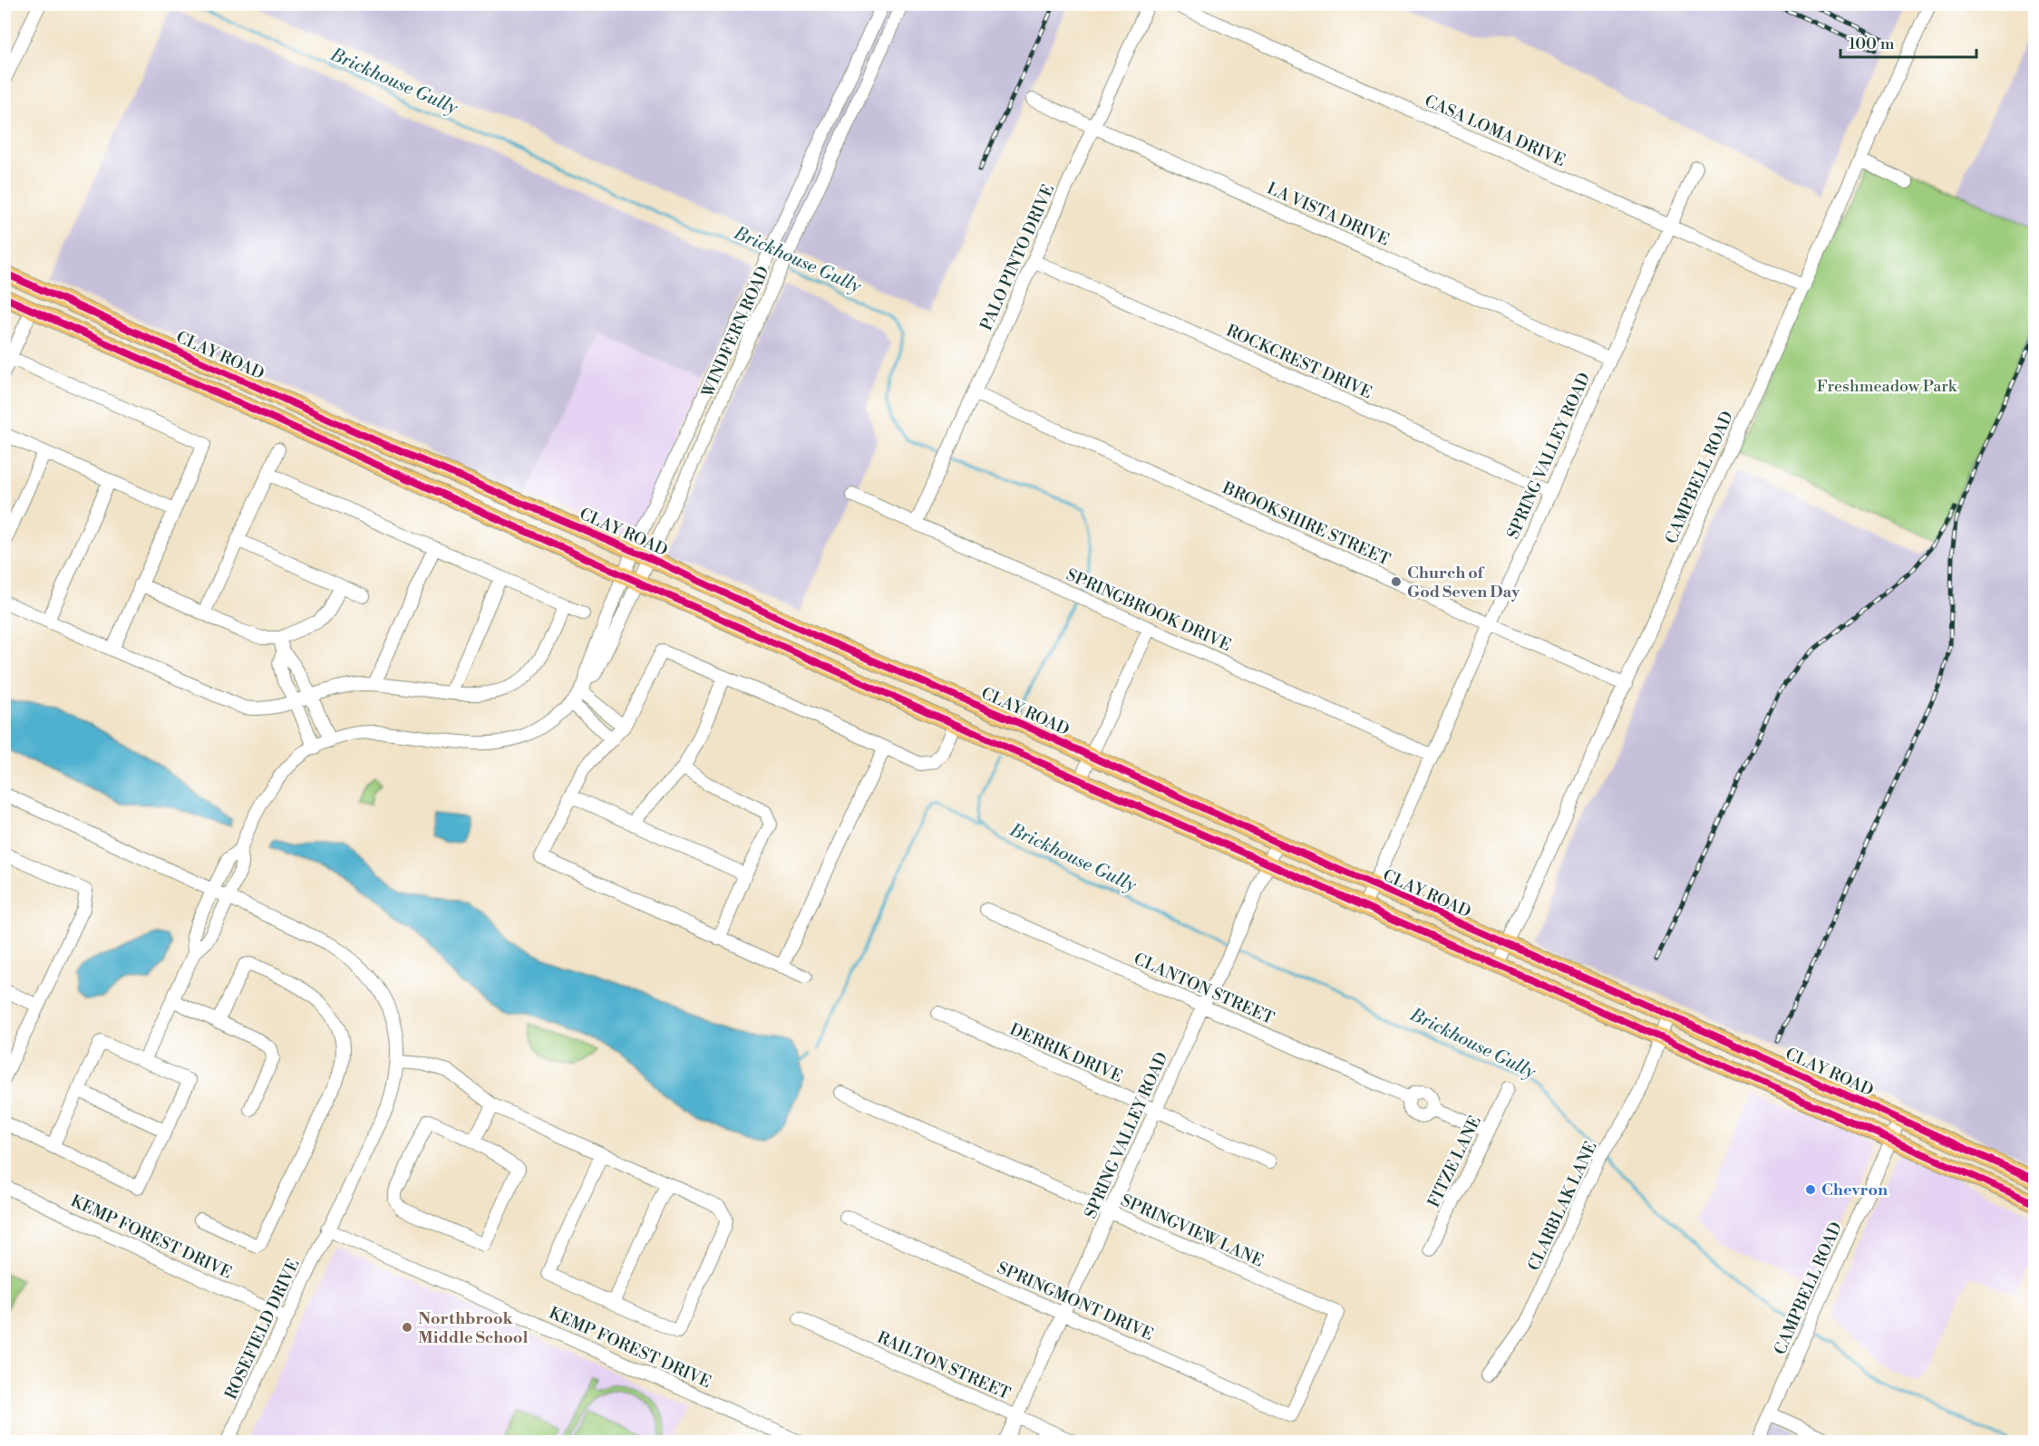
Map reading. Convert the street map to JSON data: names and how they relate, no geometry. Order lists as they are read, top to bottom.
{
  "streets": {
    "main road": ["CLAY ROAD"],
    "street": [
      "CASA LOMA DRIVE",
      "LA VISTA DRIVE",
      "PALO PINTO DRIVE",
      "WINDFERN ROAD",
      "ROCKCREST DRIVE",
      "SPRING VALLEY ROAD",
      "CAMPBELL ROAD",
      "BROOKSHIRE STREET",
      "SPRINGBROOK DRIVE",
      "CLANTON STREET",
      "DERRIK DRIVE",
      "FITZE LANE",
      "CLARBLAK LANE",
      "SPRINGVIEW LANE",
      "KEMP FOREST DRIVE",
      "SPRINGMONT DRIVE",
      "ROSEFIELD DRIVE",
      "RAILTON STREET"
    ]
  },
  "crossings": [
    ["CASA LOMA DRIVE", "SPRING VALLEY ROAD"],
    ["CASA LOMA DRIVE", "CAMPBELL ROAD"],
    ["LA VISTA DRIVE", "PALO PINTO DRIVE"],
    ["LA VISTA DRIVE", "SPRING VALLEY ROAD"],
    ["PALO PINTO DRIVE", "ROCKCREST DRIVE"],
    ["PALO PINTO DRIVE", "BROOKSHIRE STREET"],
    ["PALO PINTO DRIVE", "SPRINGBROOK DRIVE"],
    ["WINDFERN ROAD", "CLAY ROAD"],
    ["CLAY ROAD", "SPRING VALLEY ROAD"],
    ["CLAY ROAD", "CAMPBELL ROAD"],
    ["CLAY ROAD", "CLARBLAK LANE"],
    ["ROCKCREST DRIVE", "SPRING VALLEY ROAD"],
    ["SPRING VALLEY ROAD", "BROOKSHIRE STREET"],
    ["SPRING VALLEY ROAD", "SPRINGBROOK DRIVE"],
    ["SPRING VALLEY ROAD", "CLANTON STREET"],
    ["SPRING VALLEY ROAD", "DERRIK DRIVE"],
    ["SPRING VALLEY ROAD", "SPRINGVIEW LANE"],
    ["SPRING VALLEY ROAD", "SPRINGMONT DRIVE"],
    ["SPRING VALLEY ROAD", "RAILTON STREET"],
    ["CAMPBELL ROAD", "BROOKSHIRE STREET"],
    ["CLANTON STREET", "FITZE LANE"],
    ["SPRINGVIEW LANE", "SPRINGMONT DRIVE"],
    ["KEMP FOREST DRIVE", "ROSEFIELD DRIVE"]
  ],
  "water": ["Brickhouse Gully"],
  "parks": ["Freshmeadow Park"],
  "places": ["Church of God Seven Day", "Chevron", "Northbrook Middle School"],
  "scale_bar": "100 m"
}
